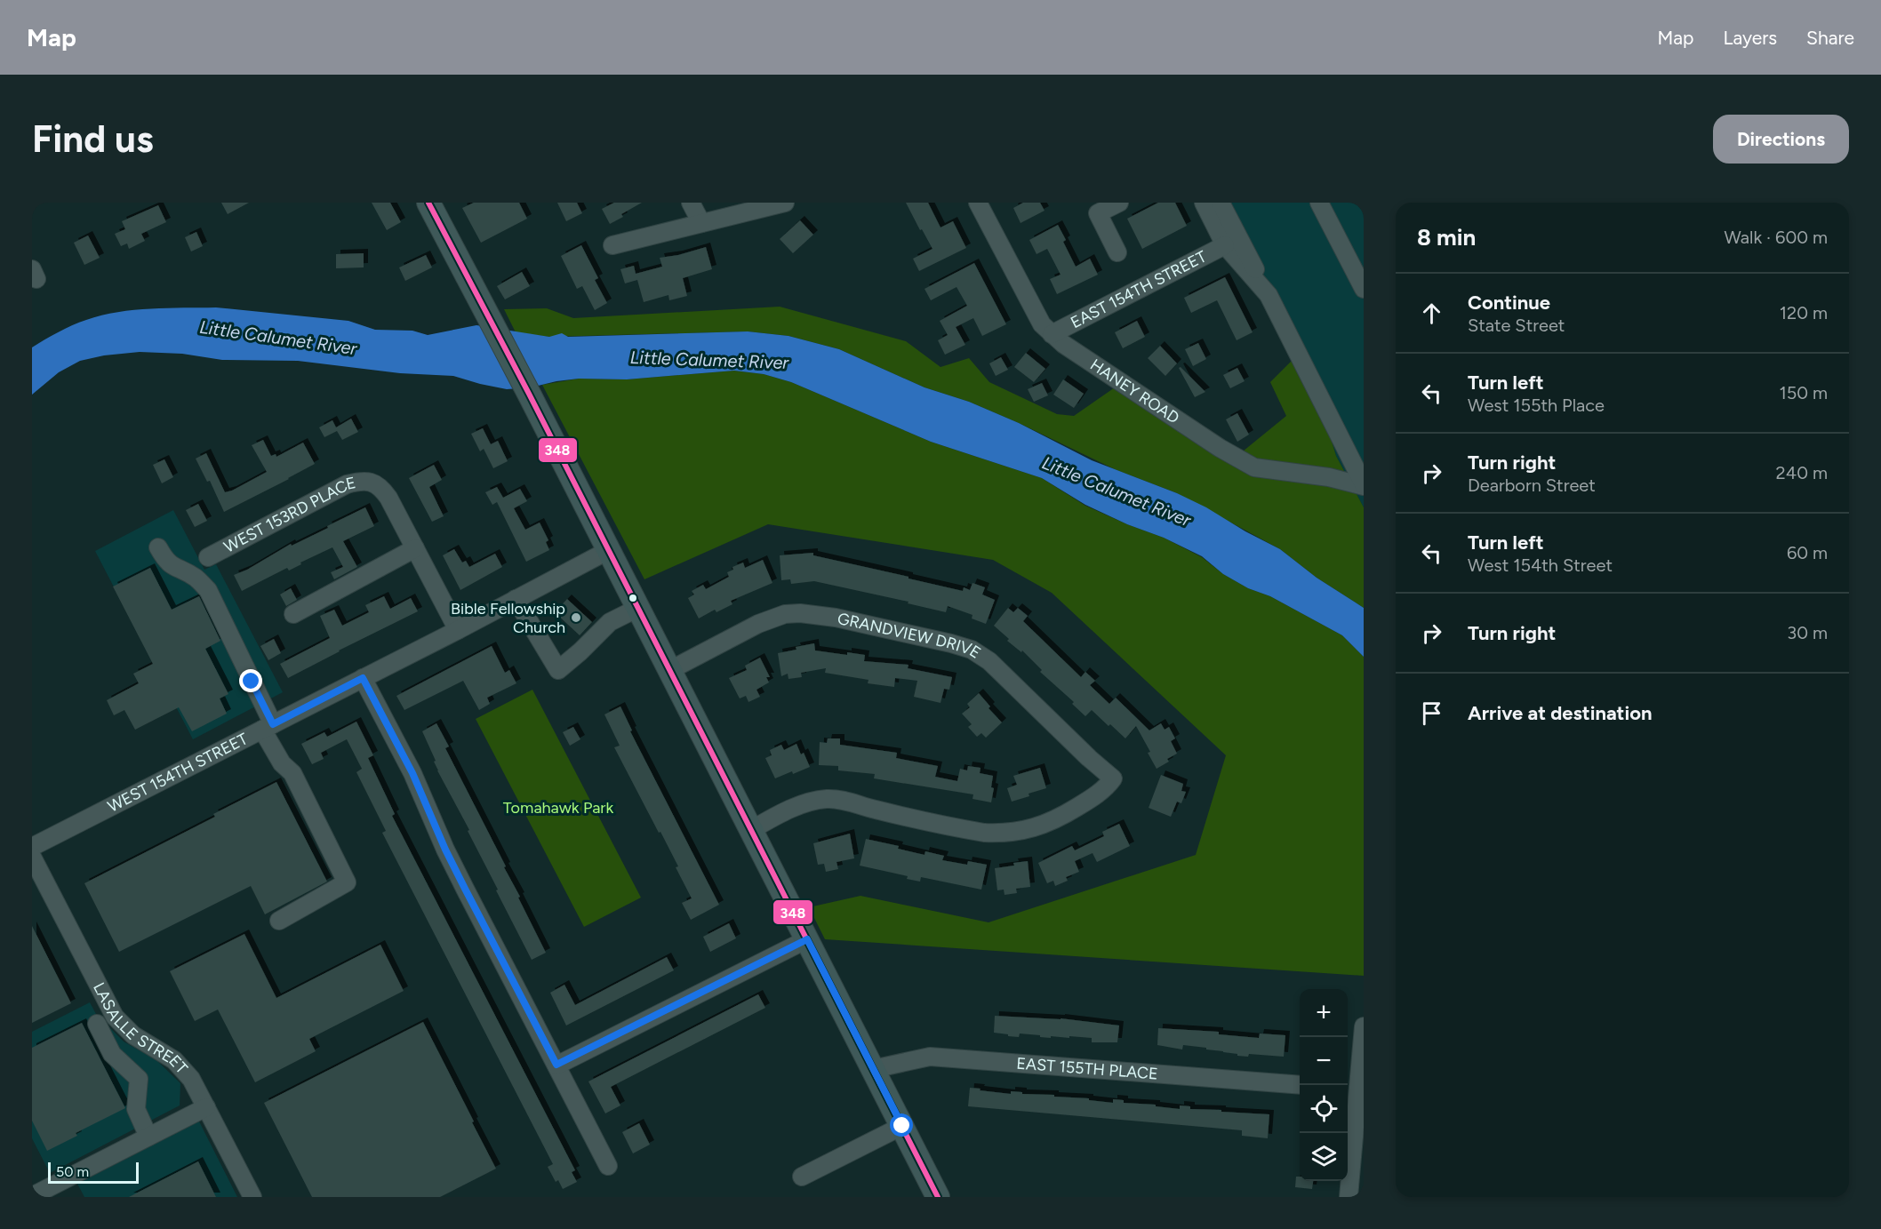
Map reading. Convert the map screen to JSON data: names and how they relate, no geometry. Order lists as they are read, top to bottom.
{
  "streets": {
    "street": [
      "EAST 154TH STREET",
      "HANEY ROAD",
      "WEST 153RD PLACE",
      "GRANDVIEW DRIVE",
      "WEST 154TH STREET",
      "LASALLE STREET",
      "EAST 155TH PLACE"
    ]
  },
  "crossings": [
    ["EAST 154TH STREET", "HANEY ROAD"]
  ],
  "water": ["Little Calumet River"],
  "parks": ["Tomahawk Park"],
  "places": ["Bible Fellowship Church"],
  "lines": ["transit line 348"],
  "scale_bar": "50 m",
  "page": {
    "header": "Map",
    "nav": ["Map", "Layers", "Share"],
    "buttons": "Directions",
    "title": "Find us",
    "heading": ["8 min", "Walk · 600 m"],
    "list": [
      ["Continue", "State Street", "120 m"],
      ["Turn left", "West 155th Place", "150 m"],
      ["Turn right", "Dearborn Street", "240 m"],
      ["Turn left", "West 154th Street", "60 m"],
      ["Turn right", "30 m"],
      "Arrive at destination"
    ],
    "map_buttons": ["+", "−"],
    "scale": "50 m"
  }
}
